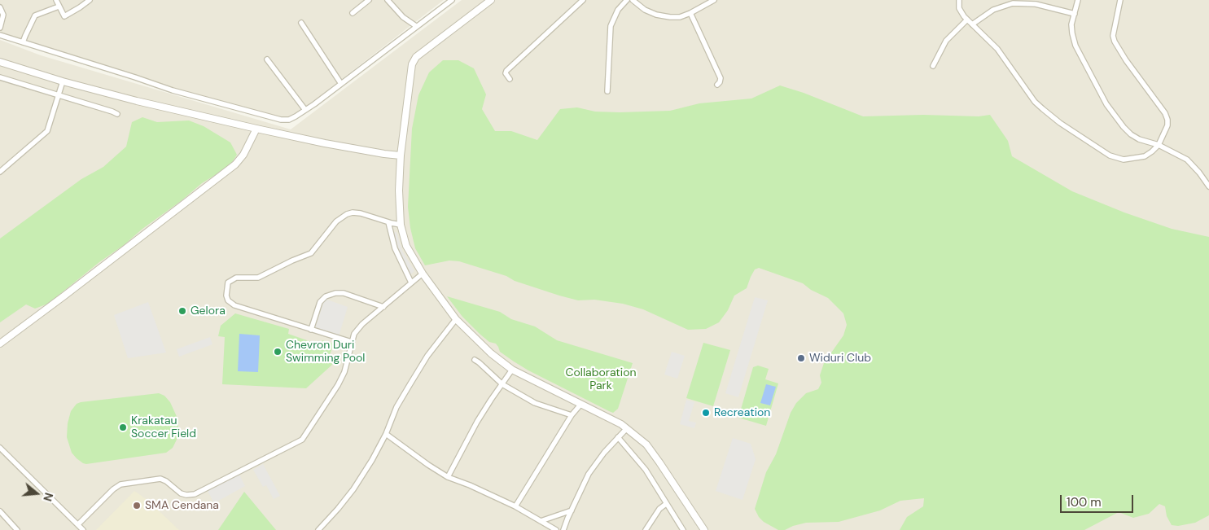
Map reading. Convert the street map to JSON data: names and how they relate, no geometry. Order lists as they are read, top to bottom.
{
  "parks": ["Collaboration Park"],
  "places": [
    "Gelora",
    "Chevron Duri Swimming Pool",
    "Widuri Club",
    "Recreation",
    "Krakatau Soccer Field",
    "SMA Cendana"
  ],
  "scale_bar": "100 m",
  "north": "right"
}
